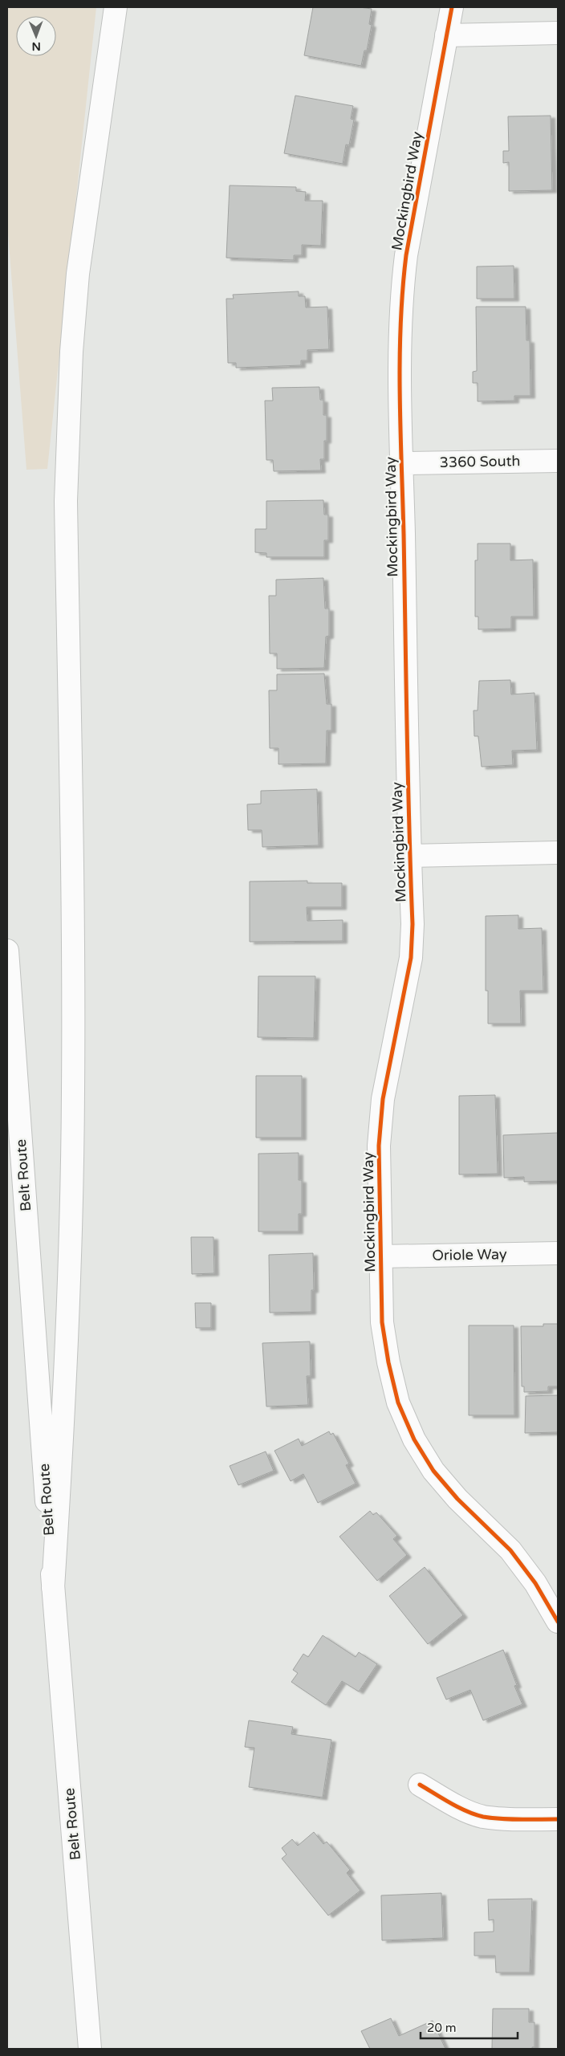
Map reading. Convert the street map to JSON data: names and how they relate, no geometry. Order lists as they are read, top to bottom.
{
  "streets": {
    "main road": [
      "Mockingbird Way",
      "3360 South",
      "Belt Route",
      "Oriole Way"
    ]
  },
  "crossings": [
    ["Mockingbird Way", "3360 South"],
    ["Mockingbird Way", "Oriole Way"]
  ],
  "scale_bar": "20 m",
  "north": "bottom"
}
